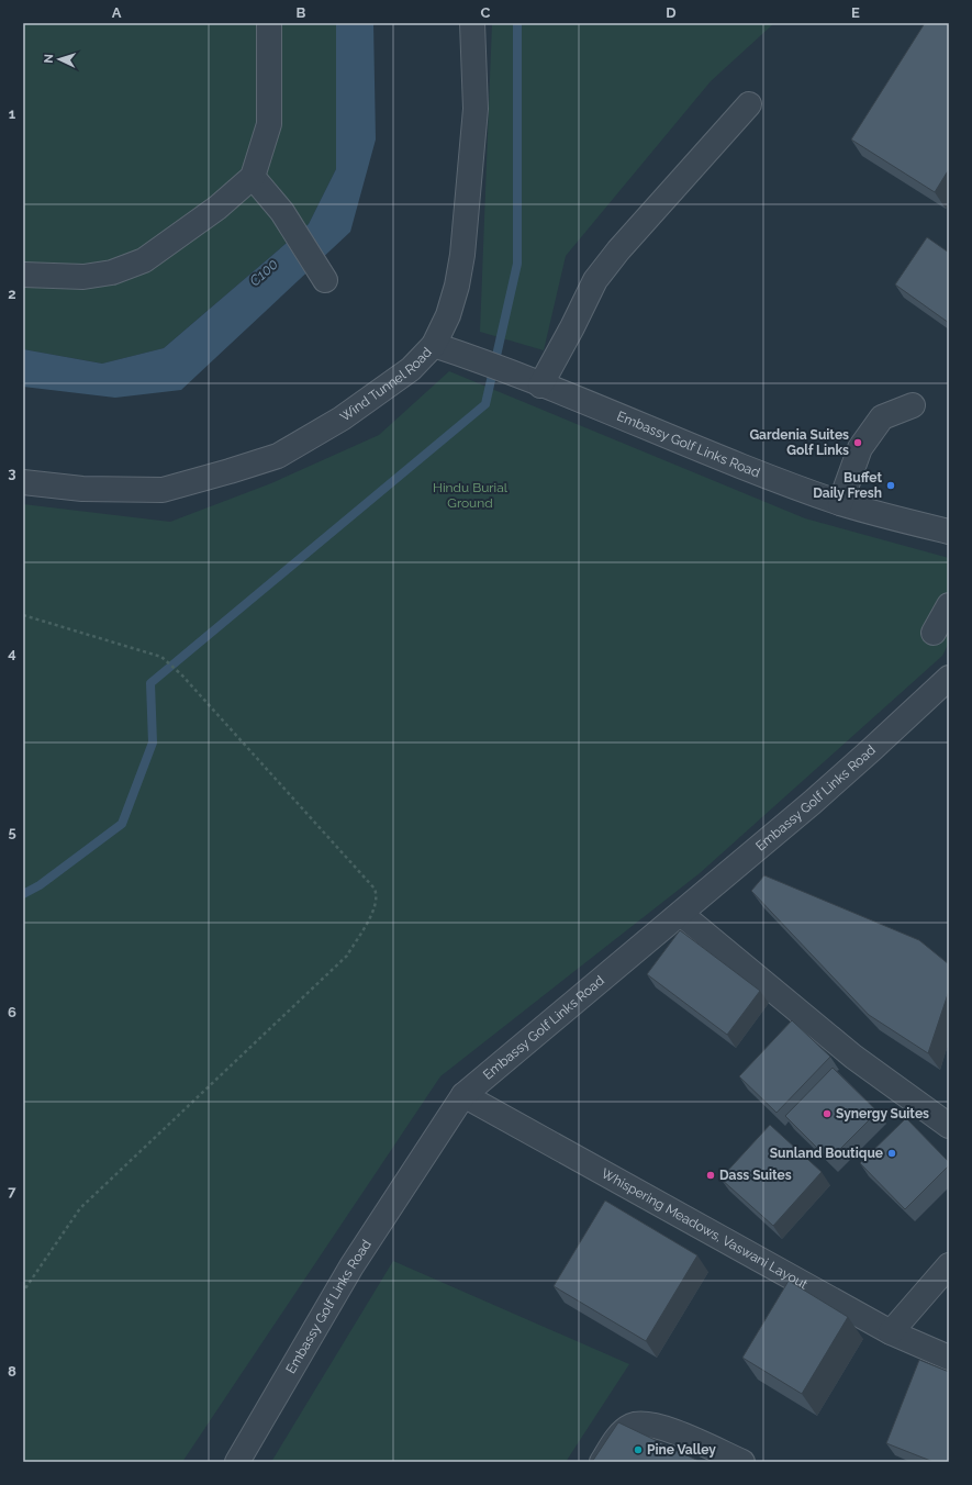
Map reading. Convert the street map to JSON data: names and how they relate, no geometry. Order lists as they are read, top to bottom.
{
  "streets": {
    "street": ["Wind Tunnel Road", "Embassy Golf Links Road", "Whispering Meadows, Vaswani Layout"]
  },
  "crossings": [
    ["Wind Tunnel Road", "Embassy Golf Links Road"],
    ["Embassy Golf Links Road", "Whispering Meadows, Vaswani Layout"]
  ],
  "water": ["C100"],
  "parks": ["Hindu Burial Ground"],
  "places": [
    "Gardenia Suites Golf Links",
    "Buffet Daily Fresh",
    "Synergy Suites",
    "Sunland Boutique",
    "Dass Suites",
    "Pine Valley"
  ],
  "north": "left",
  "grid": {
    "columns": [
      "A",
      "B",
      "C",
      "D",
      "E"
    ],
    "rows": [
      "1",
      "2",
      "3",
      "4",
      "5",
      "6",
      "7",
      "8"
    ]
  }
}
